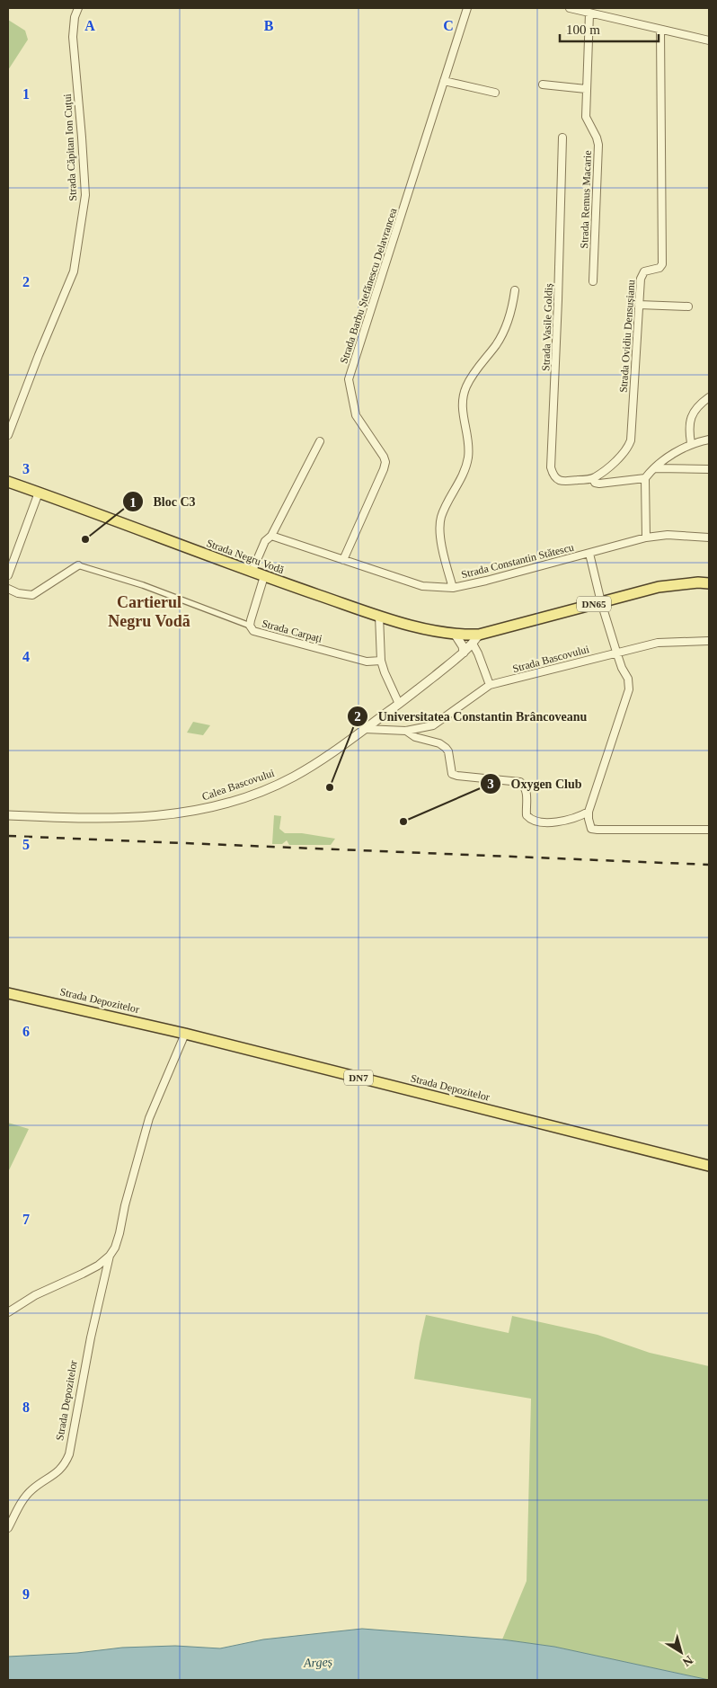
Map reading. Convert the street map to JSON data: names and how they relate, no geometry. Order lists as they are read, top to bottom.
{
  "streets": {
    "main road": [
      "Strada Negru Vodă",
      "DN65",
      "Strada Depozitelor",
      "DN7"
    ],
    "street": [
      "Strada Căpitan Ion Cuțui",
      "Strada Remus Macarie",
      "Strada Barbu Ștefănescu Delavrancea",
      "Strada Vasile Goldiș",
      "Strada Ovidiu Densușianu",
      "Strada Constantin Stătescu",
      "Strada Carpați",
      "Strada Bascovului",
      "Calea Bascovului"
    ]
  },
  "crossings": [
    ["Strada Barbu Ștefănescu Delavrancea", "Strada Constantin Stătescu"],
    ["Strada Vasile Goldiș", "Strada Ovidiu Densușianu"],
    ["Strada Negru Vodă", "DN65"],
    ["Strada Negru Vodă", "Strada Carpați"],
    ["Strada Negru Vodă", "Calea Bascovului"],
    ["DN65", "Calea Bascovului"],
    ["Strada Bascovului", "Calea Bascovului"]
  ],
  "districts": ["Cartierul Negru Vodă"],
  "water": ["Argeș"],
  "places": ["Bloc C3", "Universitatea Constantin Brâncoveanu", "Oxygen Club"],
  "scale_bar": "100 m",
  "north": "bottom right",
  "grid": {
    "columns": ["A", "B", "C"],
    "rows": [
      "1",
      "2",
      "3",
      "4",
      "5",
      "6",
      "7",
      "8",
      "9"
    ]
  }
}
